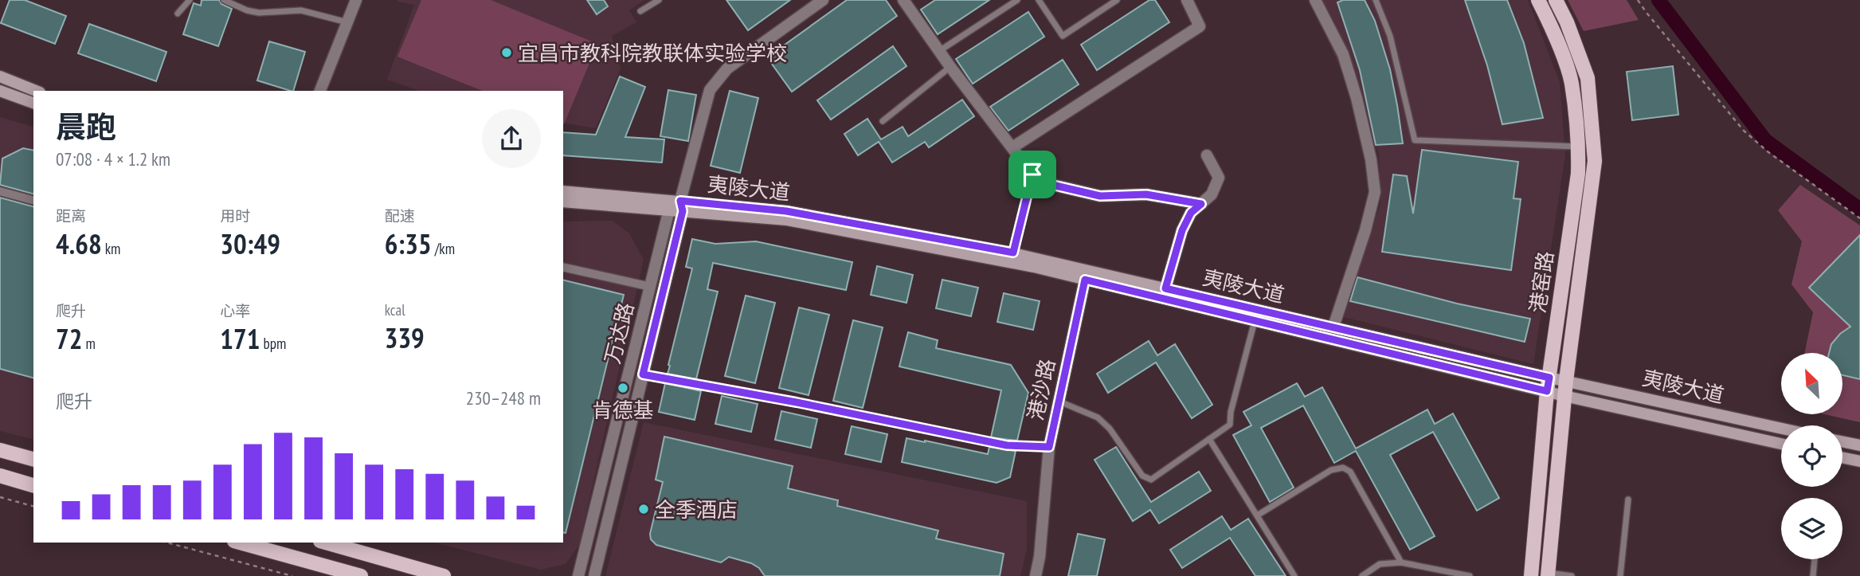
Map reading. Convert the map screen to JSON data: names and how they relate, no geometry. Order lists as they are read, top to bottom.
{
  "streets": {
    "main road": ["夷陵大道", "港窑路"],
    "street": ["万达路", "港沙路"]
  },
  "crossings": [
    ["夷陵大道", "港窑路"],
    ["夷陵大道", "万达路"],
    ["夷陵大道", "港沙路"]
  ],
  "places": ["宜昌市教科院教联体实验学校", "肯德基", "全季酒店"],
  "north": "top left",
  "page": {
    "heading": ["晨跑", "07:08 · 4 × 1.2 km"],
    "stats": [
      ["距离", "4.68 km"],
      ["用时", "30:49"],
      ["配速", "6:35 /km"],
      ["爬升", "72 m"],
      ["心率", "171 bpm"],
      ["kcal", "339"]
    ],
    "chart": ["爬升", "230–248 m"]
  }
}
